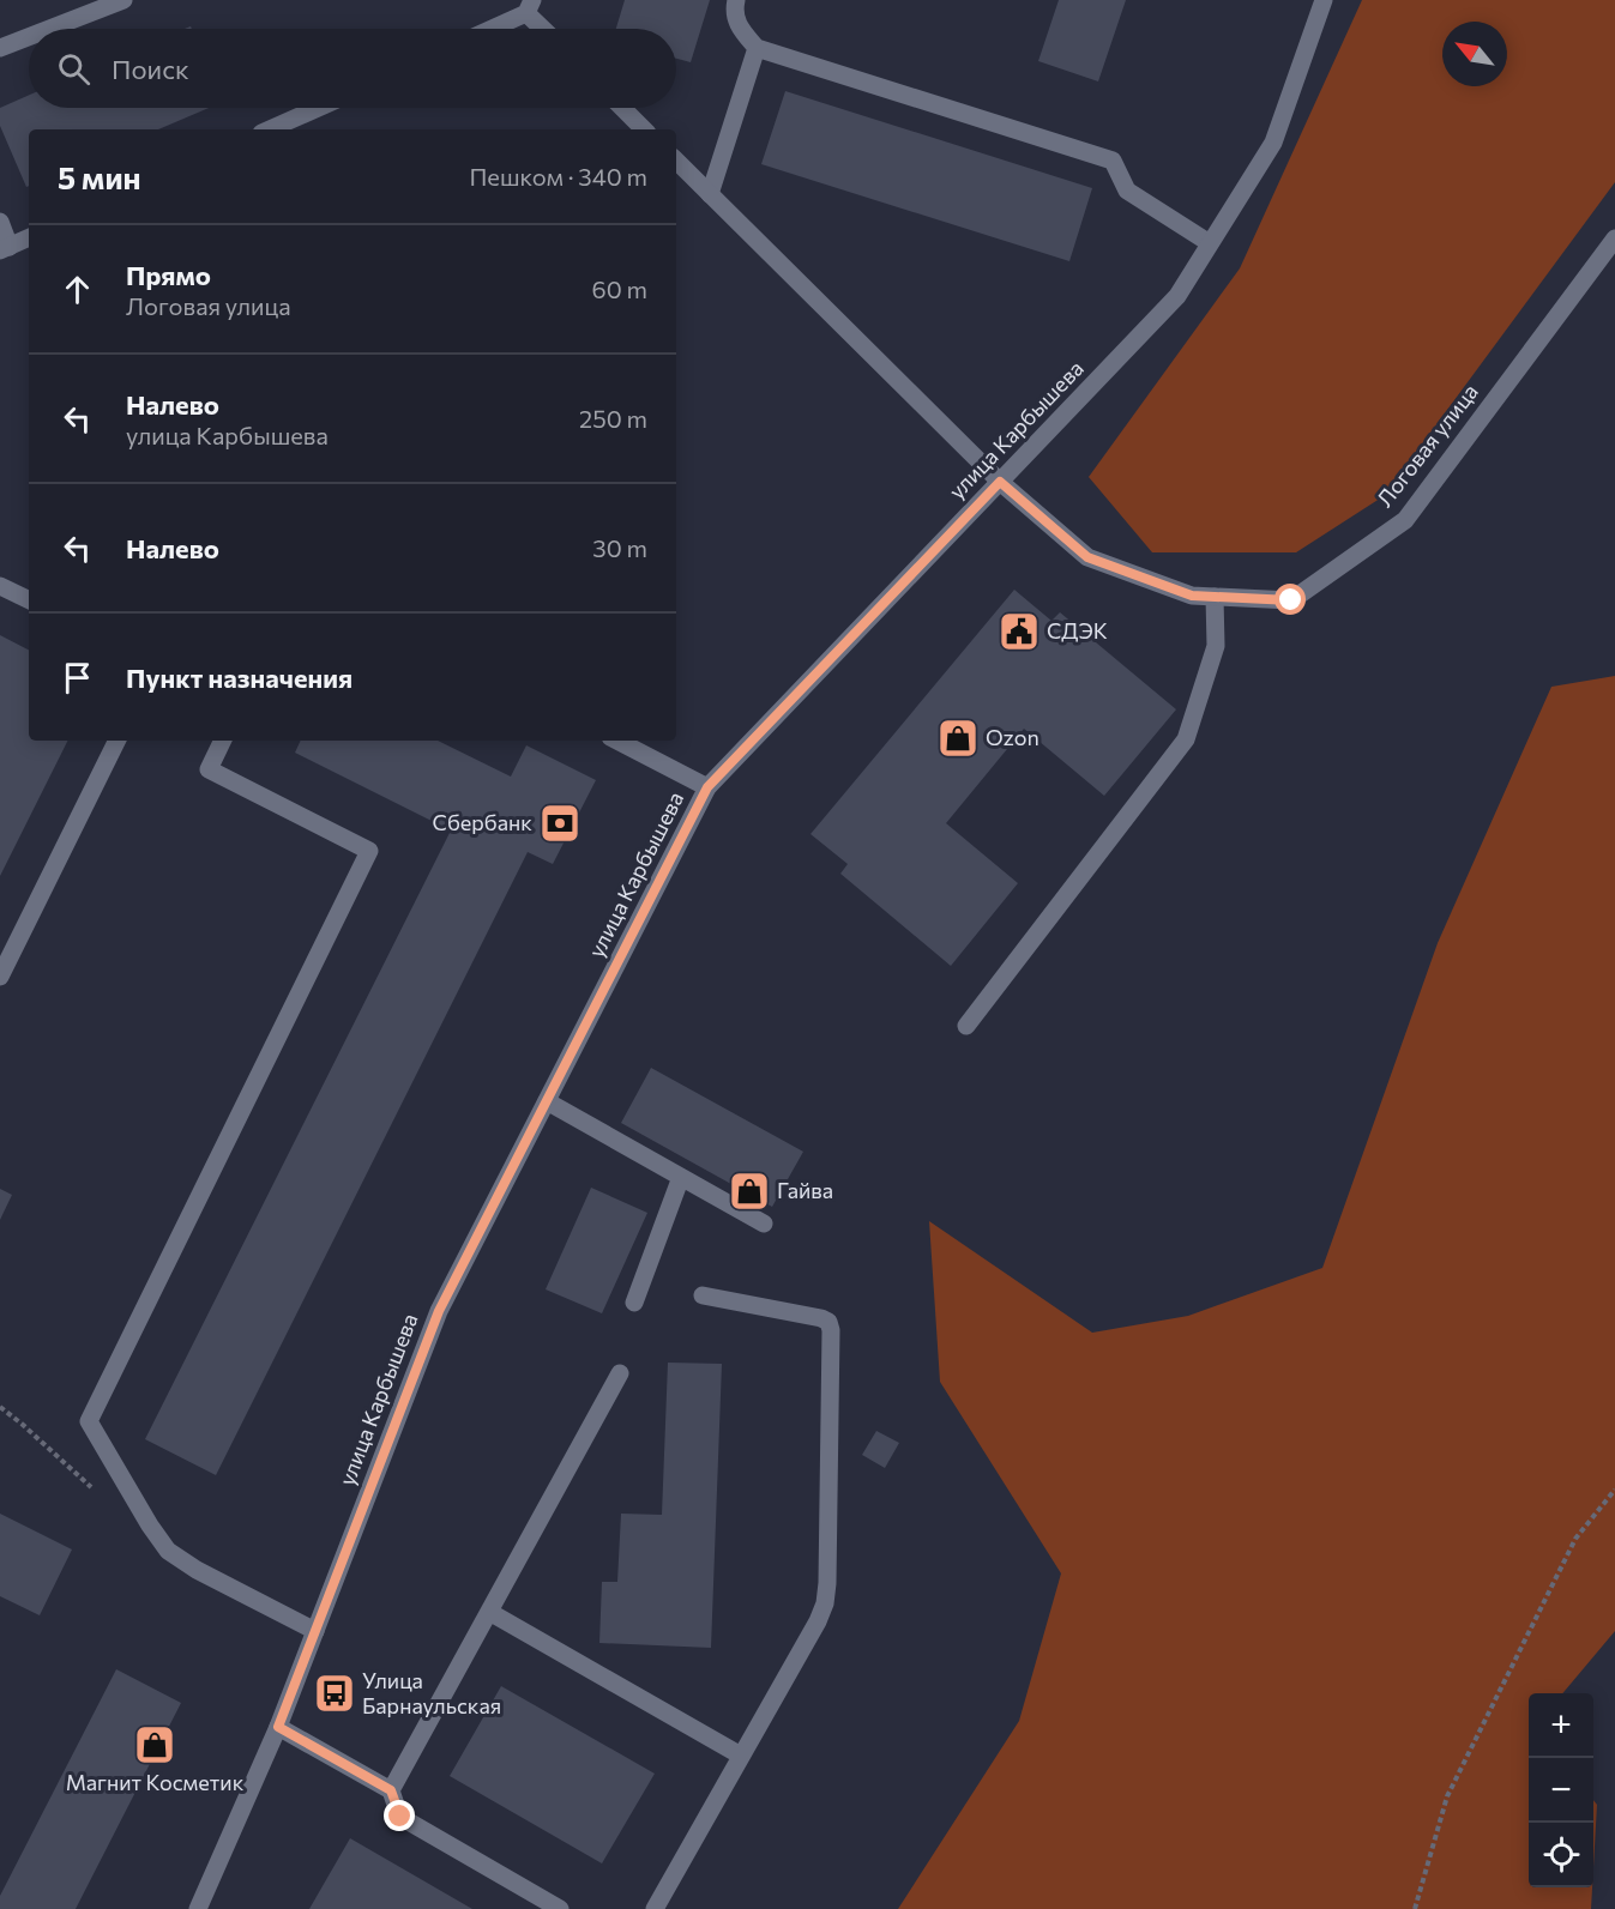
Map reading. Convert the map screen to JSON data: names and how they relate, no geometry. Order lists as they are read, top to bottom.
{
  "streets": {
    "street": ["улица Карбышева", "Логовая улица"]
  },
  "crossings": [
    ["улица Карбышева", "Логовая улица"]
  ],
  "places": {
    "public building": ["СДЭК"],
    "shop": ["Ozon", "Гайва", "Магнит Косметик"],
    "bank": ["Сбербанк"],
    "bus stop": ["Улица Барнаульская"]
  },
  "north": "top left",
  "page": {
    "search": "Поиск",
    "heading": ["5 мин", "Пешком · 340 m"],
    "list": [
      ["Прямо", "Логовая улица", "60 m"],
      ["Налево", "улица Карбышева", "250 m"],
      ["Налево", "30 m"],
      "Пункт назначения"
    ],
    "map_buttons": ["+", "−"]
  }
}
